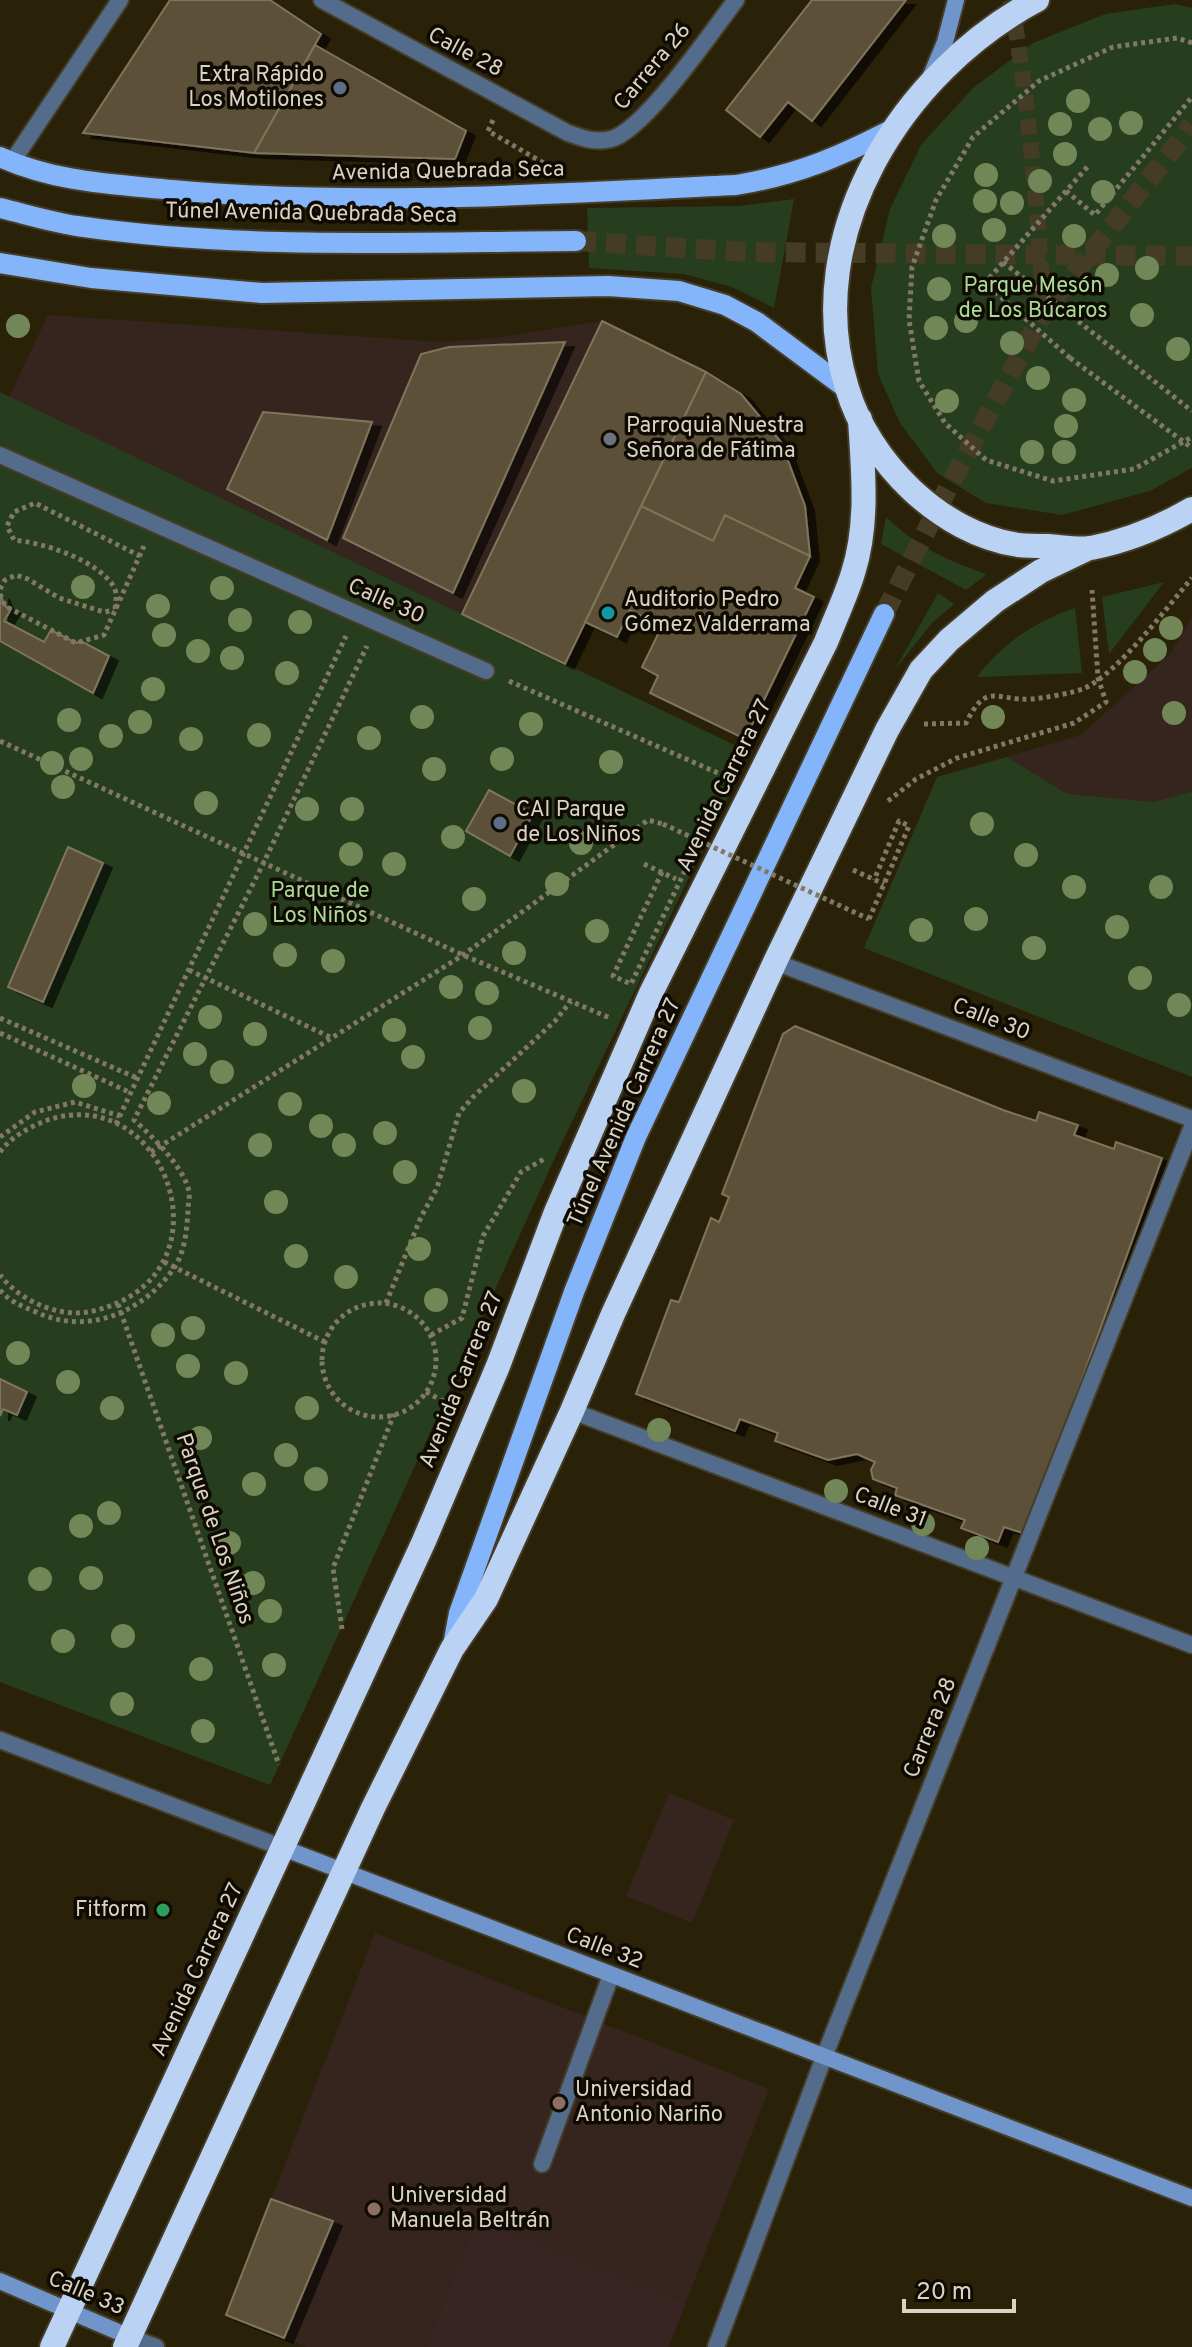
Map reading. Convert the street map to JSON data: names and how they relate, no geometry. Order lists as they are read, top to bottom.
{
  "streets": {
    "highway": ["Avenida Carrera 27"],
    "main road": ["Avenida Quebrada Seca", "Túnel Avenida Quebrada Seca", "Túnel Avenida Carrera 27"],
    "street": [
      "Calle 28",
      "Carrera 26",
      "Calle 30",
      "Calle 31",
      "Carrera 28",
      "Calle 32",
      "Calle 33"
    ],
    "path": ["Parque de Los Niños"]
  },
  "crossings": [
    ["Calle 28", "Carrera 26"],
    ["Avenida Carrera 27", "Calle 32"],
    ["Avenida Carrera 27", "Calle 33"],
    ["Calle 31", "Carrera 28"],
    ["Carrera 28", "Calle 32"]
  ],
  "parks": ["Parque Mesón de Los Búcaros", "Parque de Los Niños"],
  "places": [
    "Extra Rápido Los Motilones",
    "Parroquia Nuestra Señora de Fátima",
    "Auditorio Pedro Gómez Valderrama",
    "CAI Parque de Los Niños",
    "Fitform",
    "Universidad Antonio Nariño",
    "Universidad Manuela Beltrán"
  ],
  "scale_bar": "20 m"
}
